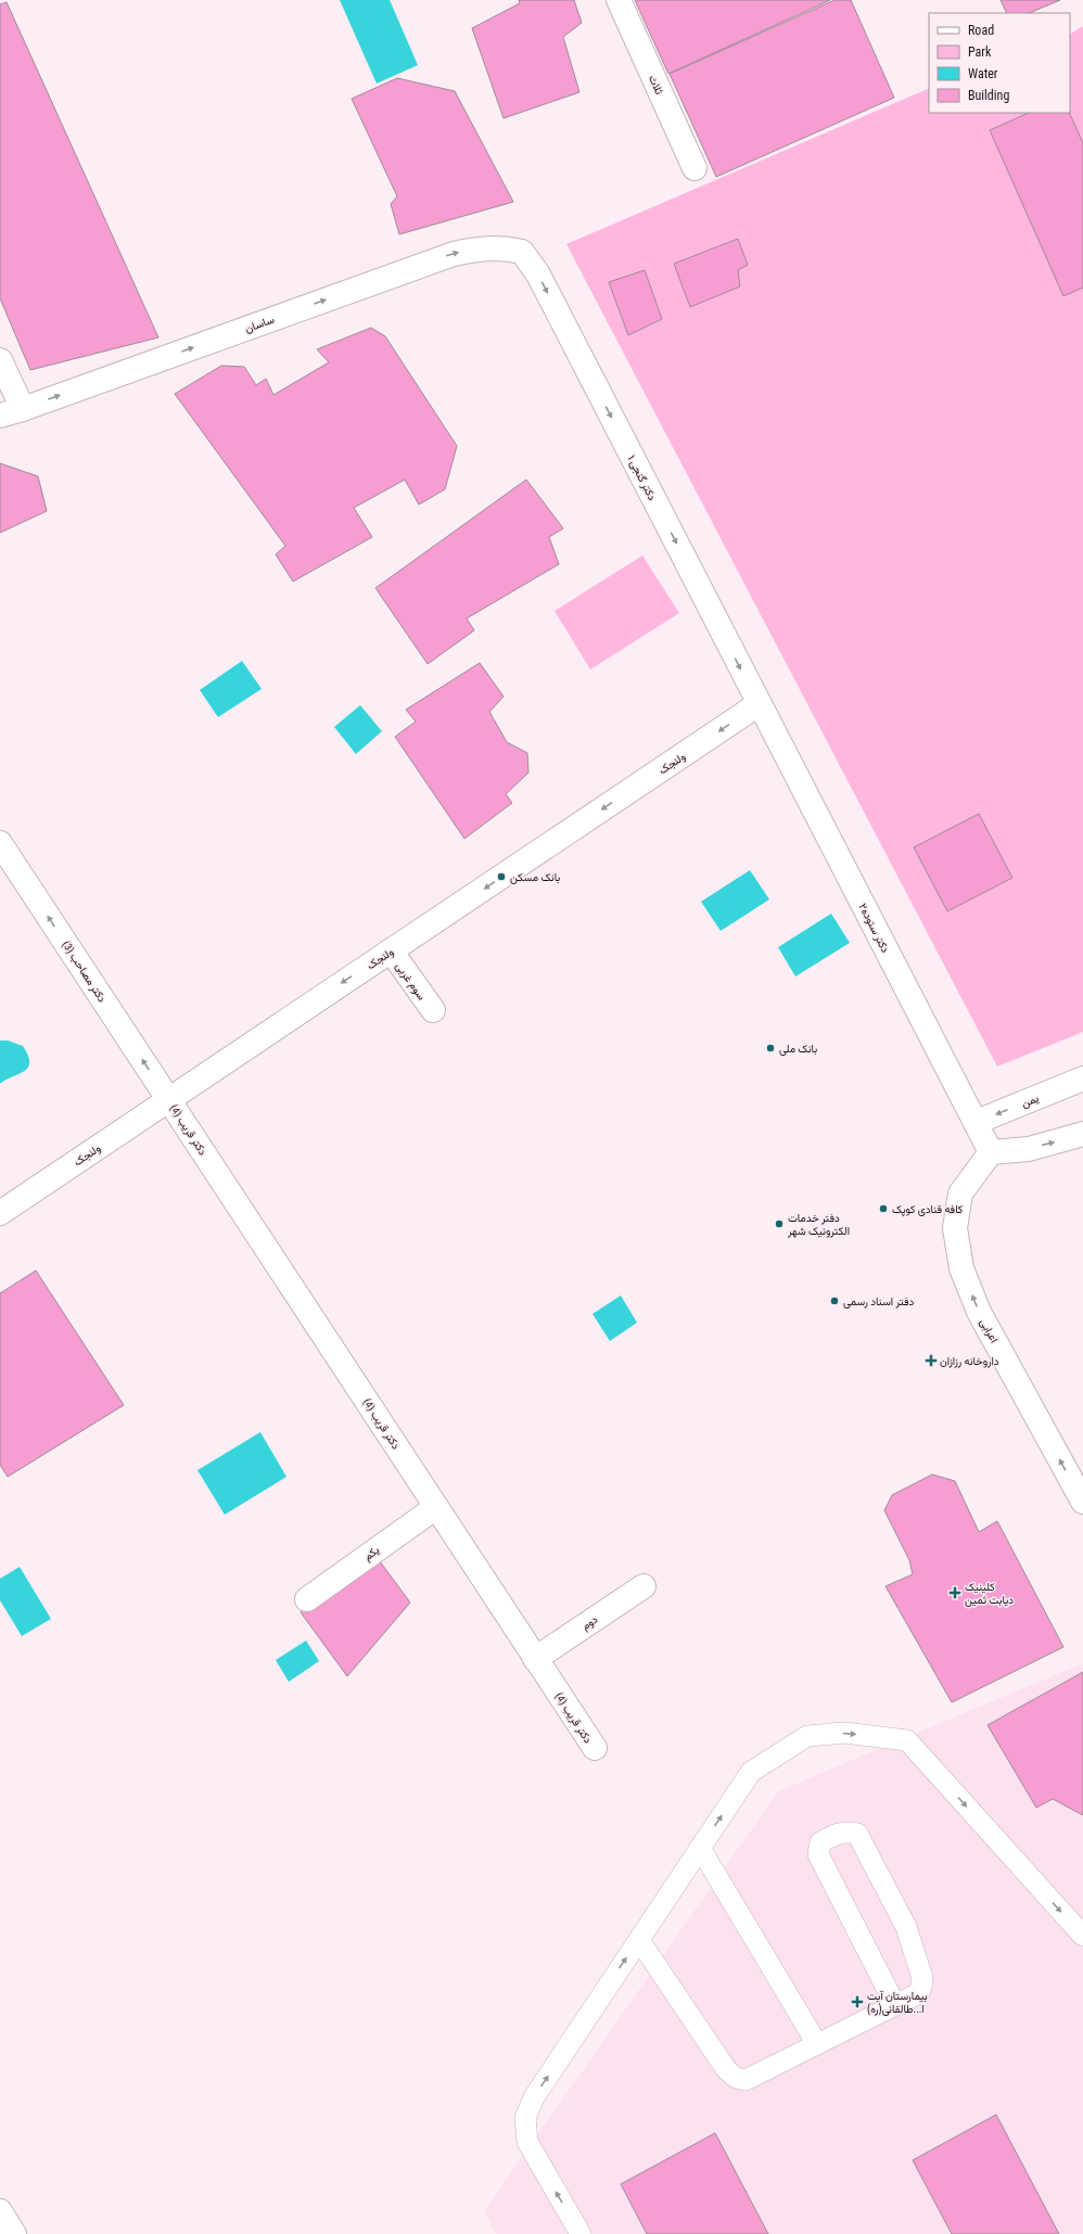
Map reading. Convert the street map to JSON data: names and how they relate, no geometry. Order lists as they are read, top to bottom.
{
  "streets": {
    "street": [
      "ثلاث",
      "ساسان",
      "دکتر گنجی ۱",
      "ولنجک",
      "دکتر ستوده۲",
      "دکتر مصاحب (3)",
      "سوم غربی",
      "یمن",
      "دکتر قریب (4)",
      "اعرابی",
      "یکم",
      "دوم"
    ]
  },
  "crossings": [
    ["ساسان", "دکتر گنجی ۱"],
    ["دکتر گنجی ۱", "ولنجک"],
    ["دکتر گنجی ۱", "دکتر ستوده۲"],
    ["ولنجک", "دکتر ستوده۲"],
    ["ولنجک", "دکتر مصاحب (3)"],
    ["ولنجک", "سوم غربی"],
    ["ولنجک", "دکتر قریب (4)"],
    ["دکتر ستوده۲", "یمن"],
    ["دکتر ستوده۲", "اعرابی"],
    ["دکتر مصاحب (3)", "دکتر قریب (4)"],
    ["دکتر قریب (4)", "یکم"],
    ["دکتر قریب (4)", "دوم"]
  ],
  "one_way": [
    "ساسان",
    "دکتر گنجی ۱",
    "ولنجک",
    "دکتر مصاحب (3)",
    "اعرابی"
  ],
  "places": {
    "other": [
      "بانک مسکن",
      "بانک ملی",
      "کافه قنادی کوپک",
      "دفتر خدمات الکترونیک شهر",
      "دفتر اسناد رسمی"
    ],
    "health": ["داروخانه رزازان", "کلینیک دیابت ثمین", "بیمارستان آیت ا...طالقانی(ره)"]
  },
  "legend": [
    "Road",
    "Park",
    "Water",
    "Building"
  ]
}
